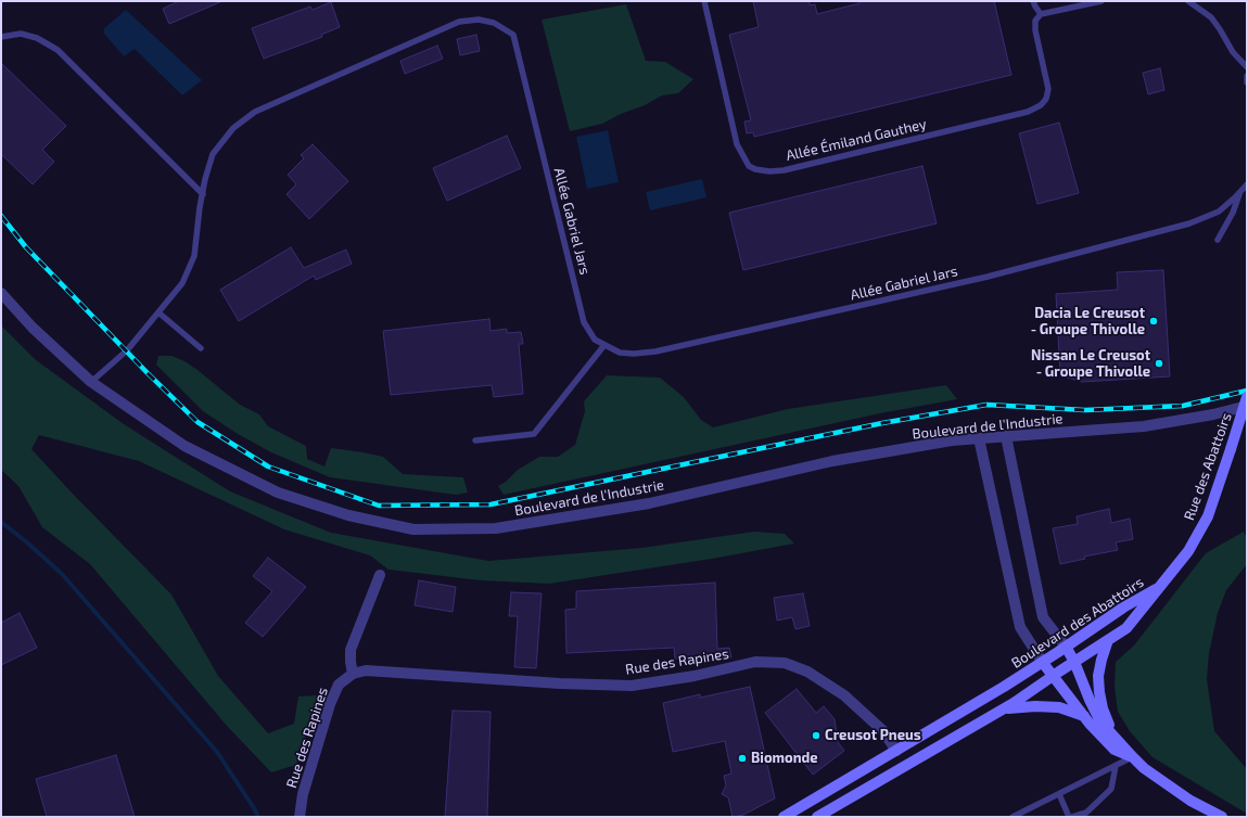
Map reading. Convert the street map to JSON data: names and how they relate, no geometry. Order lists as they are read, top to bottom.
{
  "streets": {
    "street": [
      "Boulevard de l'Industrie",
      "Rue des Abattoirs",
      "Boulevard des Abattoirs",
      "Rue des Rapines"
    ],
    "lane": ["Allée Émiland Gauthey", "Allée Gabriel Jars"]
  },
  "crossings": [
    ["Allée Gabriel Jars", "Boulevard de l'Industrie"],
    ["Rue des Abattoirs", "Boulevard des Abattoirs"],
    ["Boulevard des Abattoirs", "Rue des Rapines"]
  ],
  "places": [
    "Dacia Le Creusot - Groupe Thivolle",
    "Nissan Le Creusot - Groupe Thivolle",
    "Creusot Pneus",
    "Biomonde"
  ]
}
